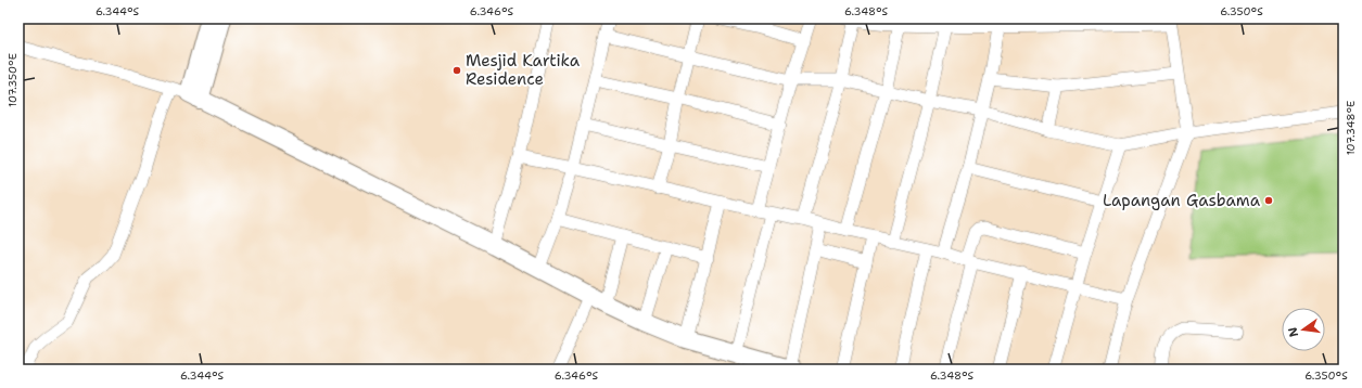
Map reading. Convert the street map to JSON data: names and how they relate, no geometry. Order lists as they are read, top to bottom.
{
  "places": ["Mesjid Kartika Residence", "Lapangan Gasbama"],
  "north": "left",
  "coordinates": [
    "6.344°S",
    "6.346°S",
    "6.348°S",
    "6.350°S",
    "107.350°E",
    "107.348°E"
  ]
}
